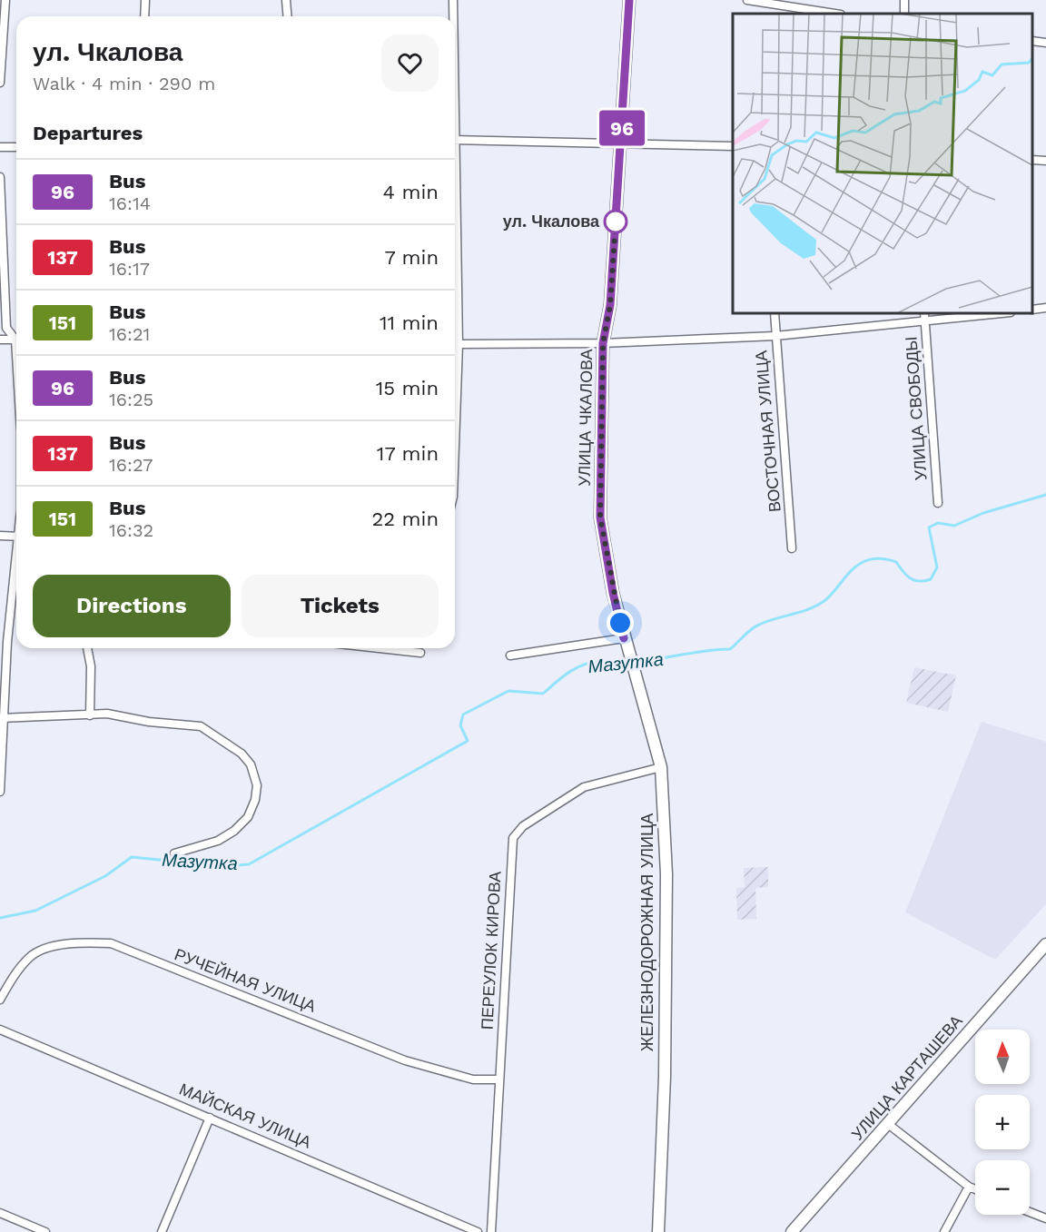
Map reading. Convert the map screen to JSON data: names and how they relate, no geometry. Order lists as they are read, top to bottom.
{
  "streets": {
    "street": [
      "УЛИЦА СВОБОДЫ",
      "УЛИЦА ЧКАЛОВА",
      "ВОСТОЧНАЯ УЛИЦА",
      "ЖЕЛЕЗНОДОРОЖНАЯ УЛИЦА",
      "ПЕРЕУЛОК КИРОВА",
      "РУЧЕЙНАЯ УЛИЦА",
      "УЛИЦА КАРТАШЕВА",
      "МАЙСКАЯ УЛИЦА"
    ]
  },
  "crossings": [
    ["УЛИЦА ЧКАЛОВА", "ЖЕЛЕЗНОДОРОЖНАЯ УЛИЦА"],
    ["ЖЕЛЕЗНОДОРОЖНАЯ УЛИЦА", "ПЕРЕУЛОК КИРОВА"],
    ["ПЕРЕУЛОК КИРОВА", "РУЧЕЙНАЯ УЛИЦА"]
  ],
  "water": ["Мазутка"],
  "places": ["ул. Чкалова"],
  "lines": ["bus line 96"],
  "north": "top",
  "page": {
    "on_map": "96",
    "heading": [
      ["ул. Чкалова", "Walk · 4 min · 290 m"],
      "Departures"
    ],
    "list": [
      {
        "mark": "96",
        "name": "Bus",
        "note": "16:14",
        "value": "4 min"
      },
      {
        "mark": "137",
        "name": "Bus",
        "note": "16:17",
        "value": "7 min"
      },
      {
        "mark": "151",
        "name": "Bus",
        "note": "16:21",
        "value": "11 min"
      },
      {
        "mark": "96",
        "name": "Bus",
        "note": "16:25",
        "value": "15 min"
      },
      {
        "mark": "137",
        "name": "Bus",
        "note": "16:27",
        "value": "17 min"
      },
      {
        "mark": "151",
        "name": "Bus",
        "note": "16:32",
        "value": "22 min"
      }
    ],
    "buttons": ["Directions", "Tickets"],
    "map_buttons": ["+", "−"]
  }
}
